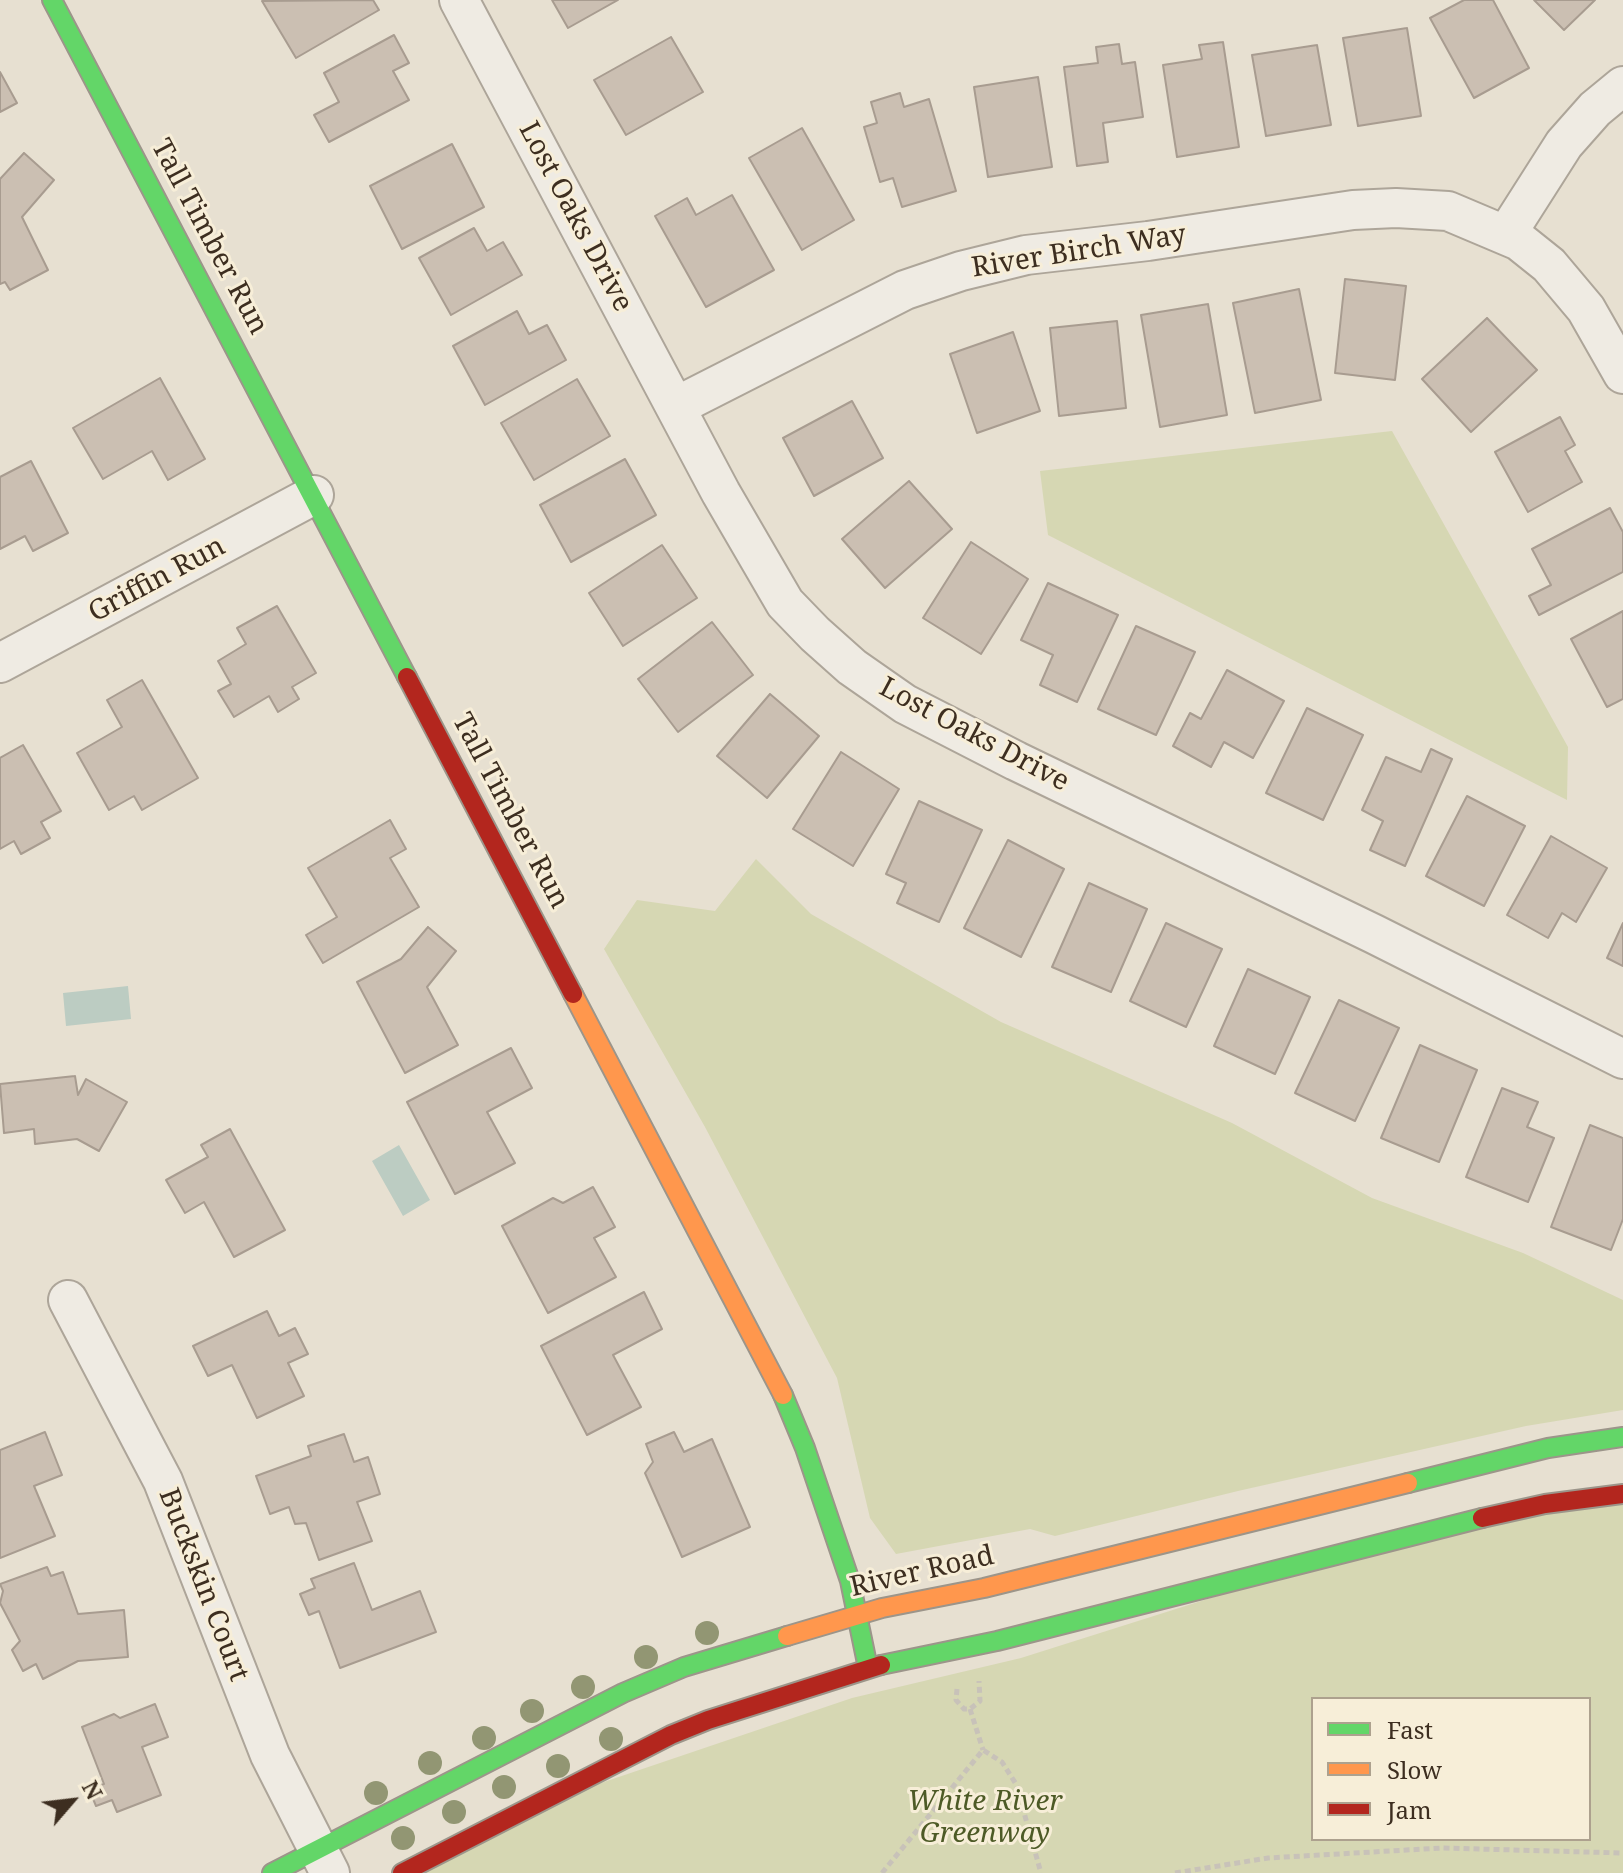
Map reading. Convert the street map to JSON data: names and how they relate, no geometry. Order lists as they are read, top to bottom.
{
  "streets": {
    "main road": ["Tall Timber Run", "River Road"],
    "street": [
      "Lost Oaks Drive",
      "River Birch Way",
      "Griffin Run",
      "Buckskin Court"
    ]
  },
  "crossings": [
    ["Lost Oaks Drive", "River Birch Way"],
    ["Tall Timber Run", "Griffin Run"],
    ["Tall Timber Run", "River Road"],
    ["River Road", "Buckskin Court"]
  ],
  "parks": ["White River Greenway"],
  "legend": ["Fast", "Slow", "Jam"],
  "north": "top right"
}
